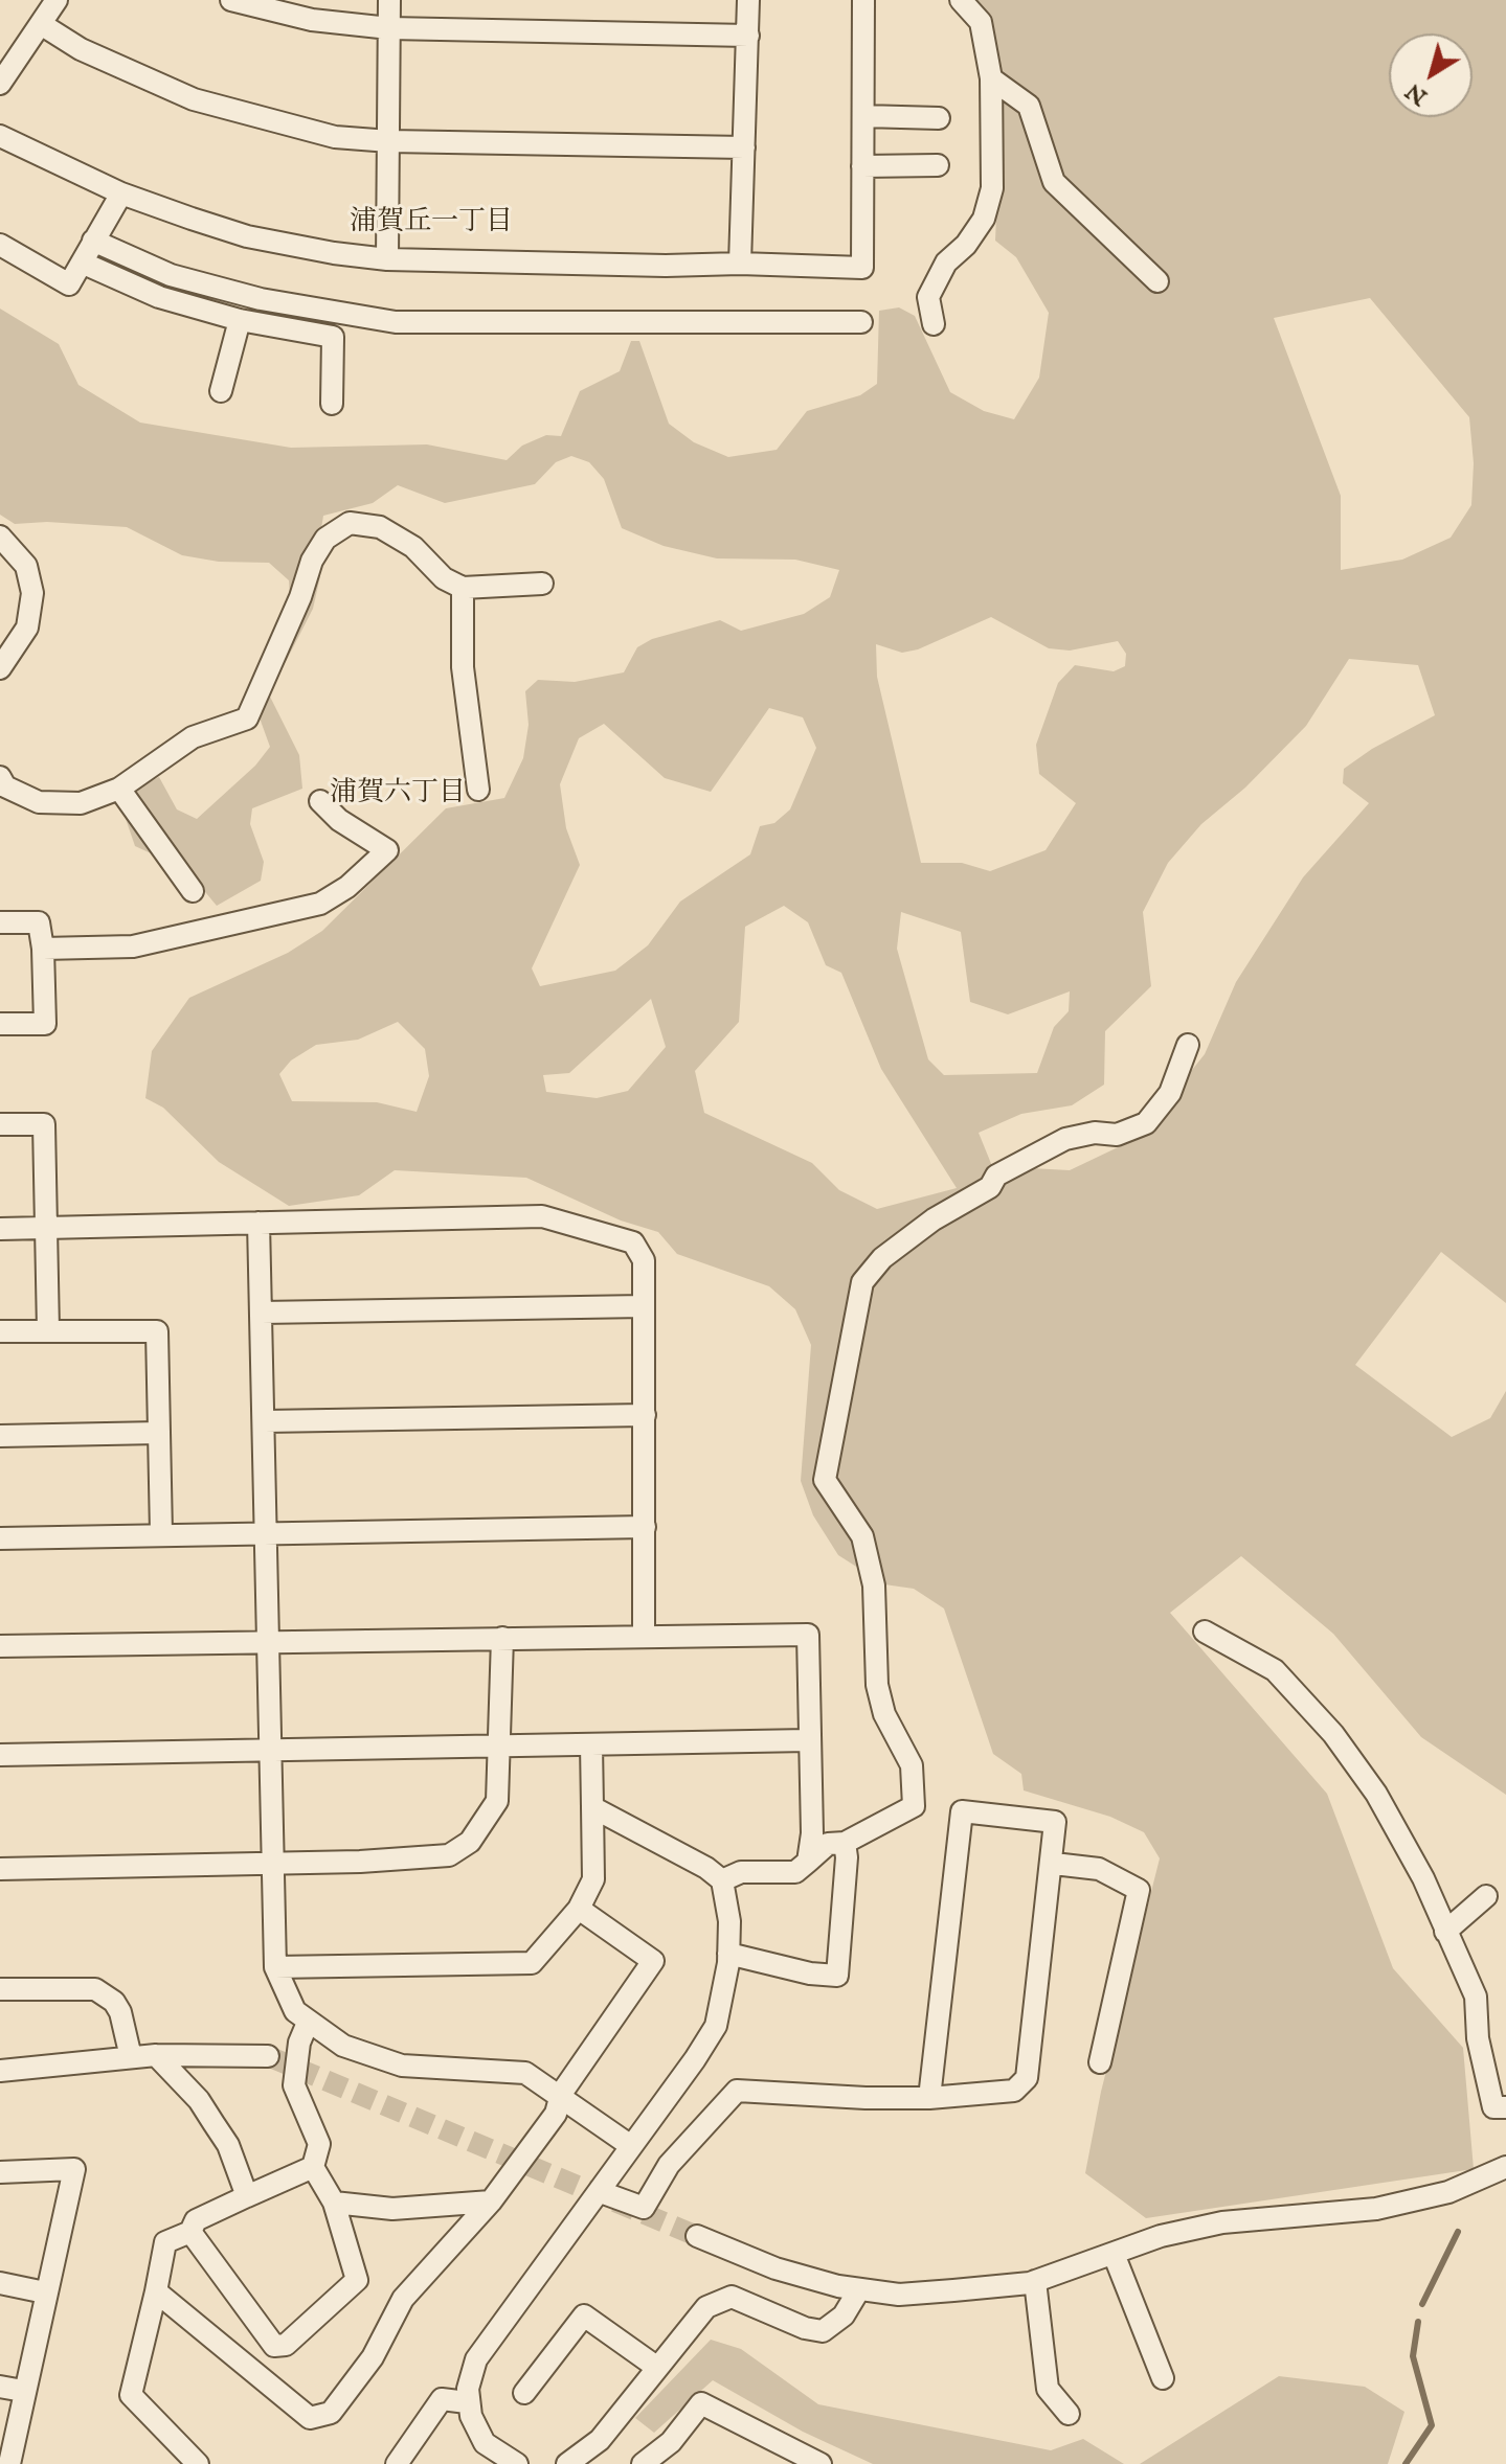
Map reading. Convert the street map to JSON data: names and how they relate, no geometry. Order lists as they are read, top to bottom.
{
  "districts": ["浦賀丘一丁目", "浦賀六丁目"],
  "north": "bottom left"
}
